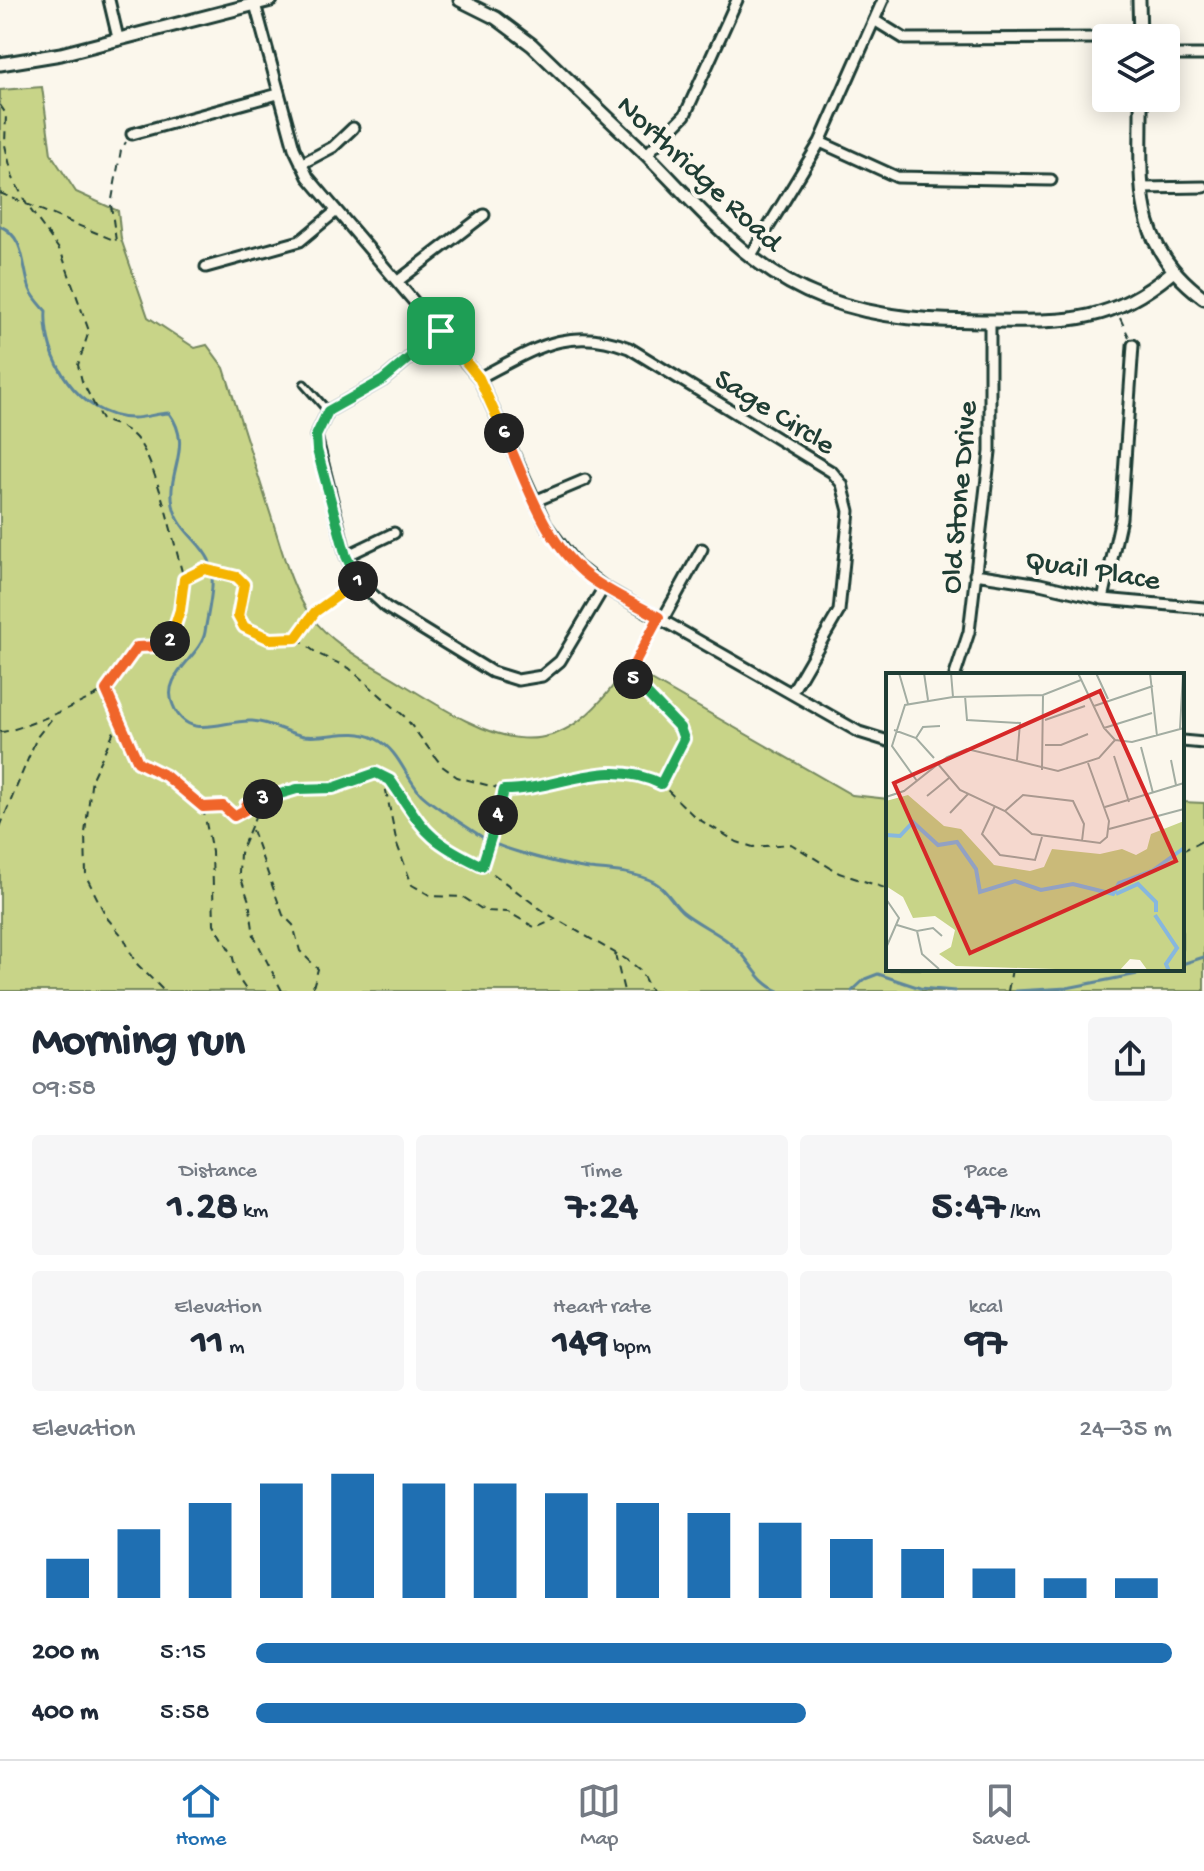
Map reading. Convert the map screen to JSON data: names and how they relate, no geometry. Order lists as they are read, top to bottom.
{
  "streets": {
    "street": [
      "Northridge Road",
      "Sage Circle",
      "Old Stone Drive",
      "Quail Place"
    ]
  },
  "crossings": [
    ["Northridge Road", "Old Stone Drive"],
    ["Old Stone Drive", "Quail Place"]
  ],
  "page": {
    "pins": [
      "6",
      "1",
      "2",
      "5",
      "3",
      "4"
    ],
    "heading": ["Morning run", "09:58"],
    "stats": [
      ["Distance", "1.28 km"],
      ["Time", "7:24"],
      ["Pace", "5:47 /km"],
      ["Elevation", "11 m"],
      ["Heart rate", "149 bpm"],
      ["kcal", "97"]
    ],
    "chart": ["Elevation", "24–35 m"],
    "list": [
      {
        "name": "200 m",
        "note": "5:15"
      },
      {
        "name": "400 m",
        "note": "5:58"
      }
    ],
    "tabs": ["Home", "Map", "Saved"]
  }
}
